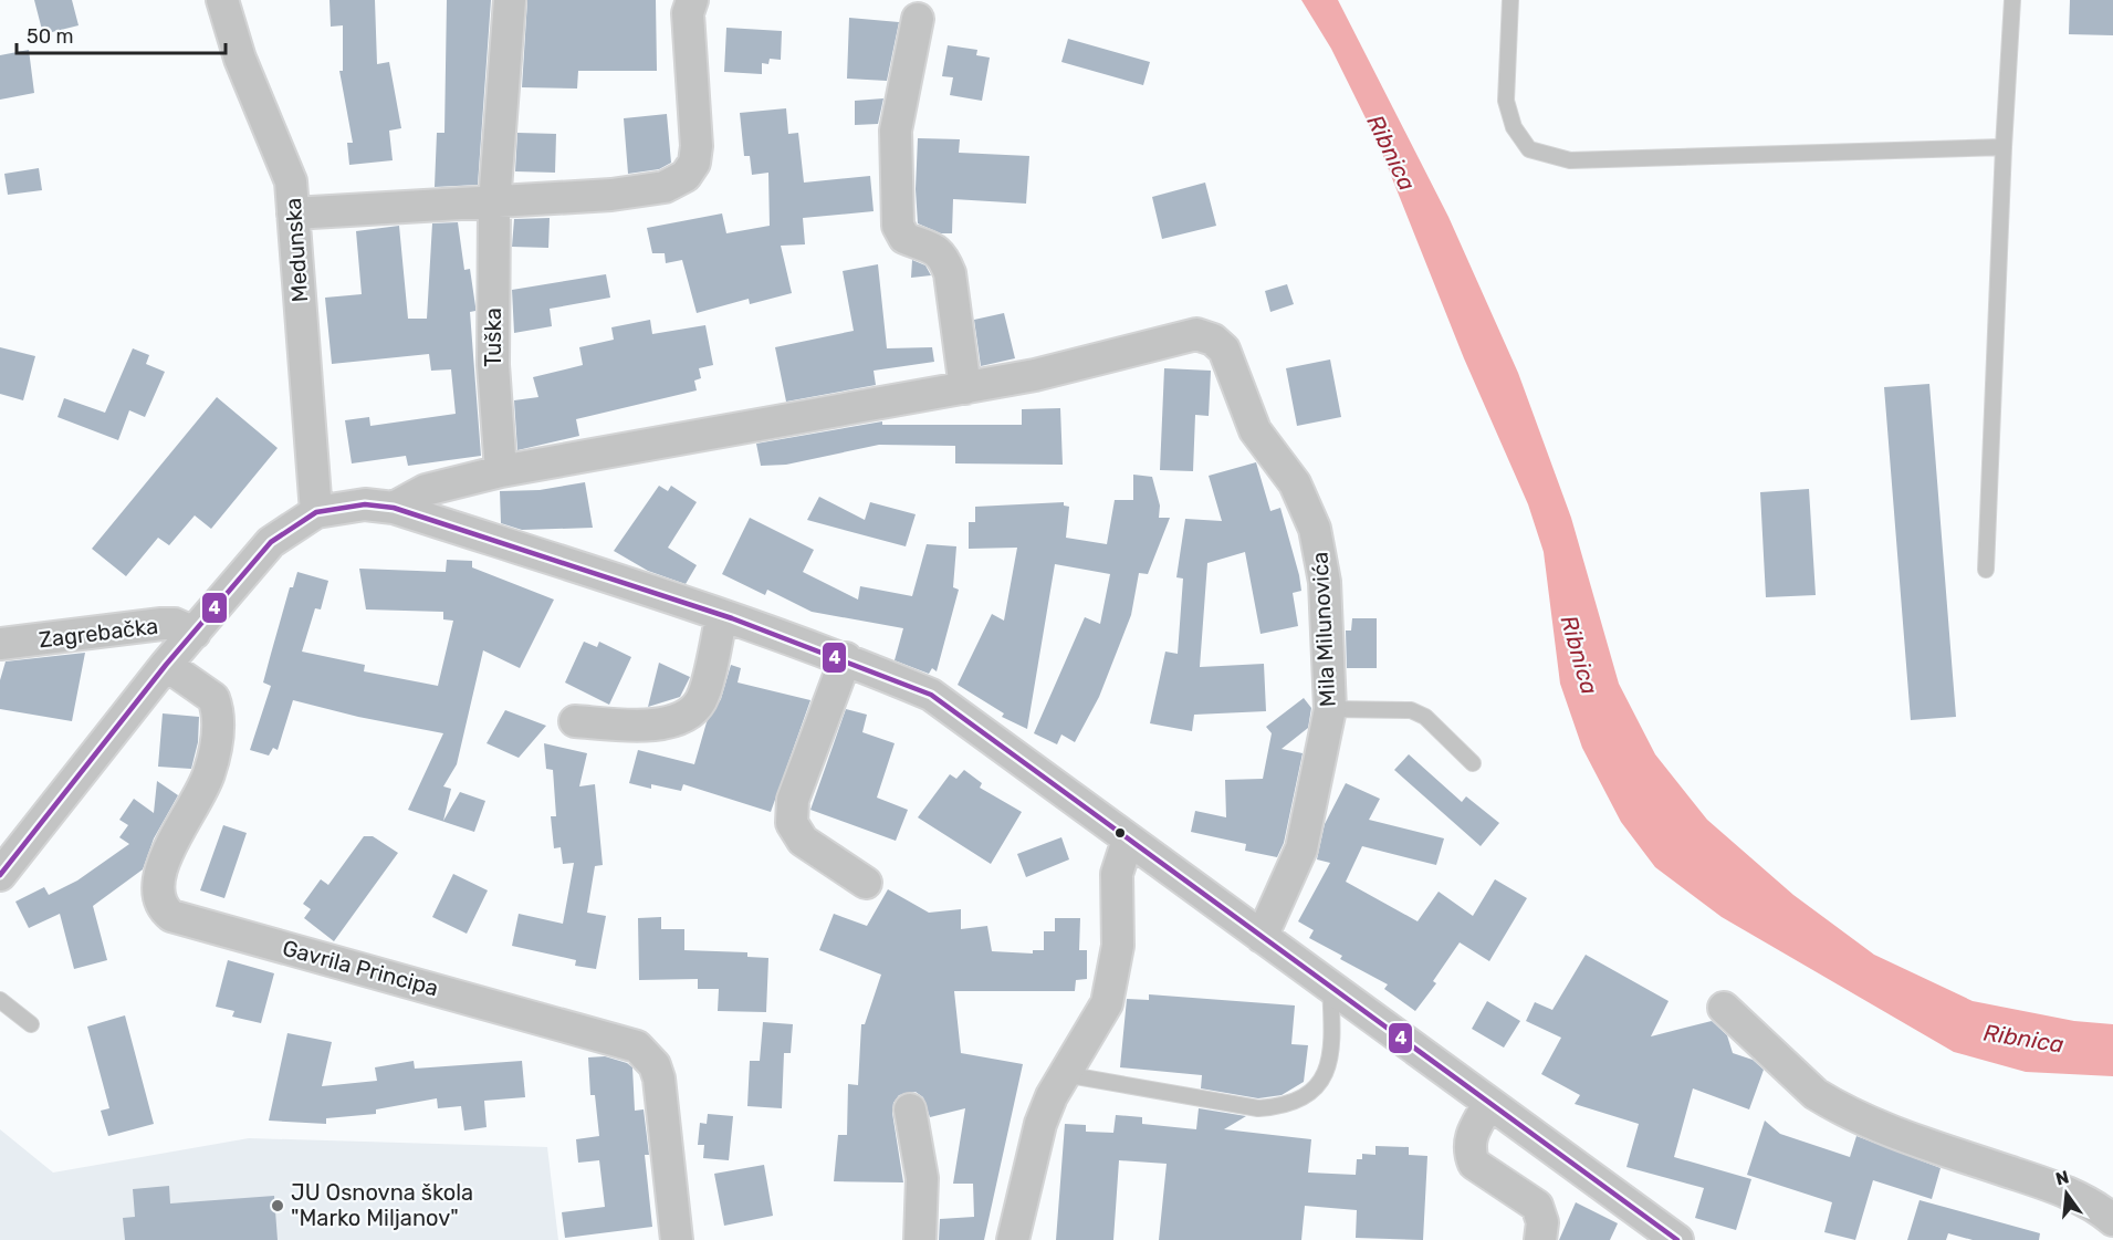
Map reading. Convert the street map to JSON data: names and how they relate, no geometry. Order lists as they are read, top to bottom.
{
  "streets": {
    "street": [
      "Medunska",
      "Tuška",
      "Mila Milunovića",
      "Zagrebačka",
      "Gavrila Principa"
    ]
  },
  "water": ["Ribnica"],
  "places": ["JU Osnovna škola \"Marko Miljanov\""],
  "lines": ["transit line 4"],
  "scale_bar": "50 m",
  "north": "top"
}
